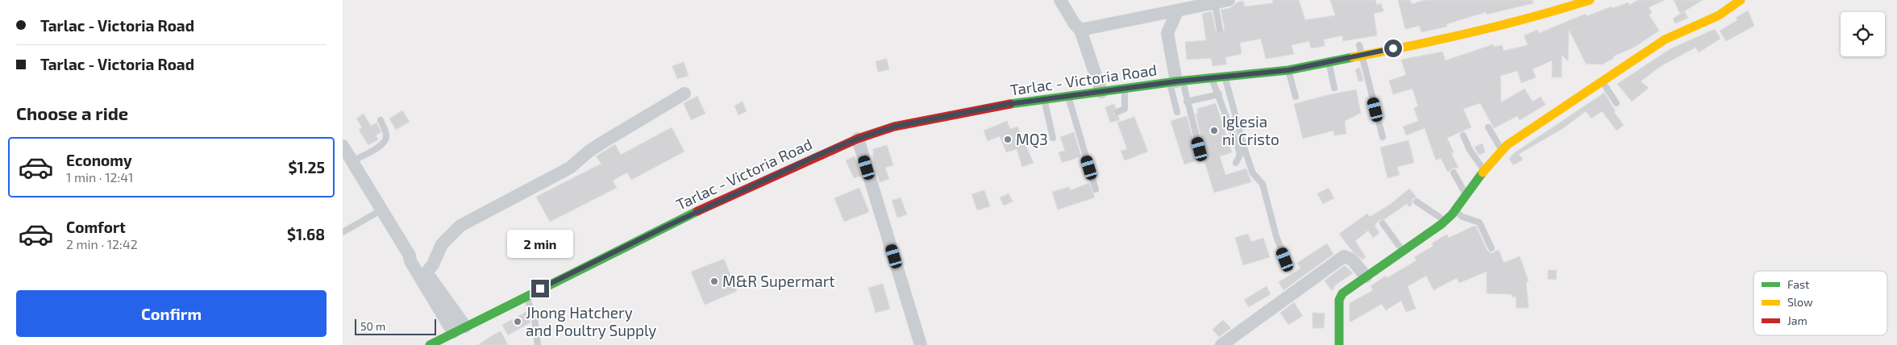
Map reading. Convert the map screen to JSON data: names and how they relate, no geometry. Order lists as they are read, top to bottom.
{
  "streets": {
    "main road": ["Tarlac - Victoria Road"]
  },
  "places": [
    "Iglesia ni Cristo",
    "MQ3",
    "M&R Supermart",
    "Jhong Hatchery and Poultry Supply"
  ],
  "legend": ["Fast", "Slow", "Jam"],
  "scale_bar": "50 m",
  "page": {
    "banner": ["Tarlac - Victoria Road", "Tarlac - Victoria Road"],
    "heading": "Choose a ride",
    "list": [
      {
        "name": "Economy",
        "note": "1 min · 12:41",
        "value": "$1.25"
      },
      {
        "name": "Comfort",
        "note": "2 min · 12:42",
        "value": "$1.68"
      }
    ],
    "bubble": "2 min",
    "buttons": "Confirm",
    "scale": "50 m"
  }
}
